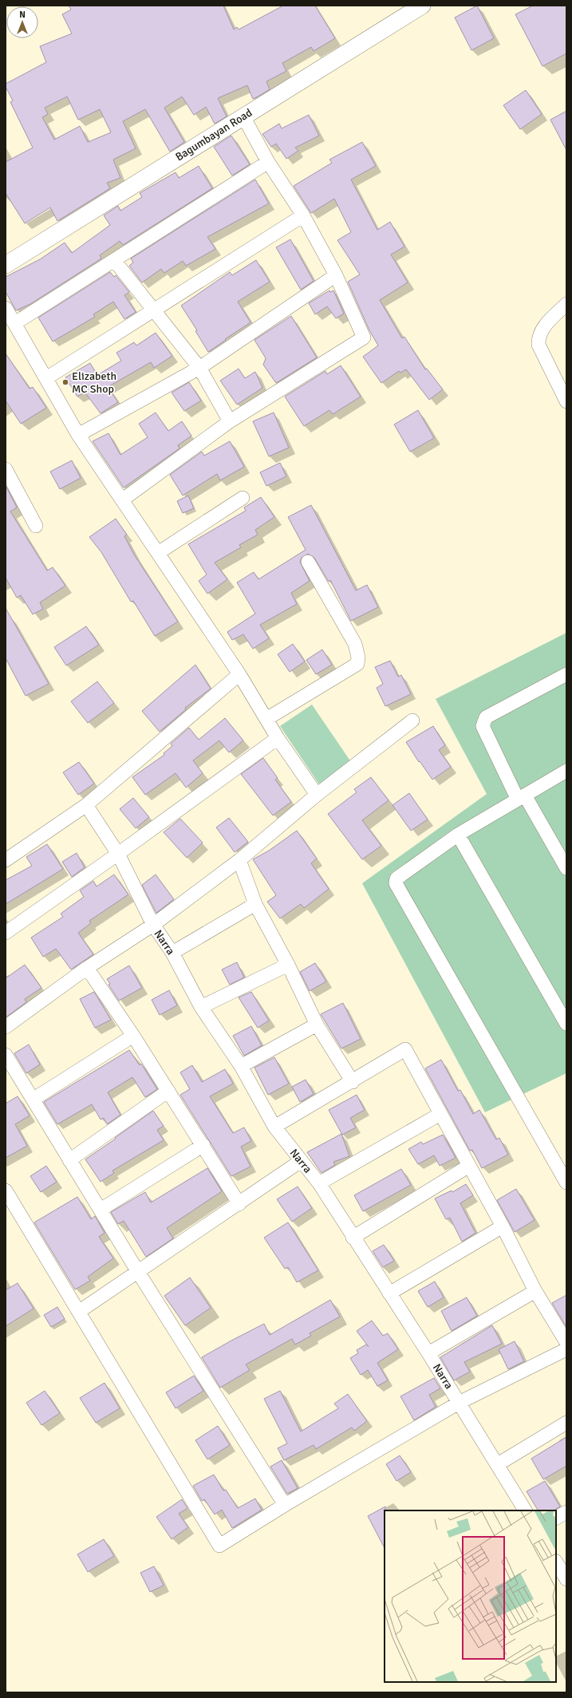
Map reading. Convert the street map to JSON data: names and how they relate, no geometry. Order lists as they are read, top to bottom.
{
  "streets": {
    "street": ["Bagumbayan Road", "Narra"]
  },
  "places": ["Elizabeth MC Shop"],
  "north": "top"
}
